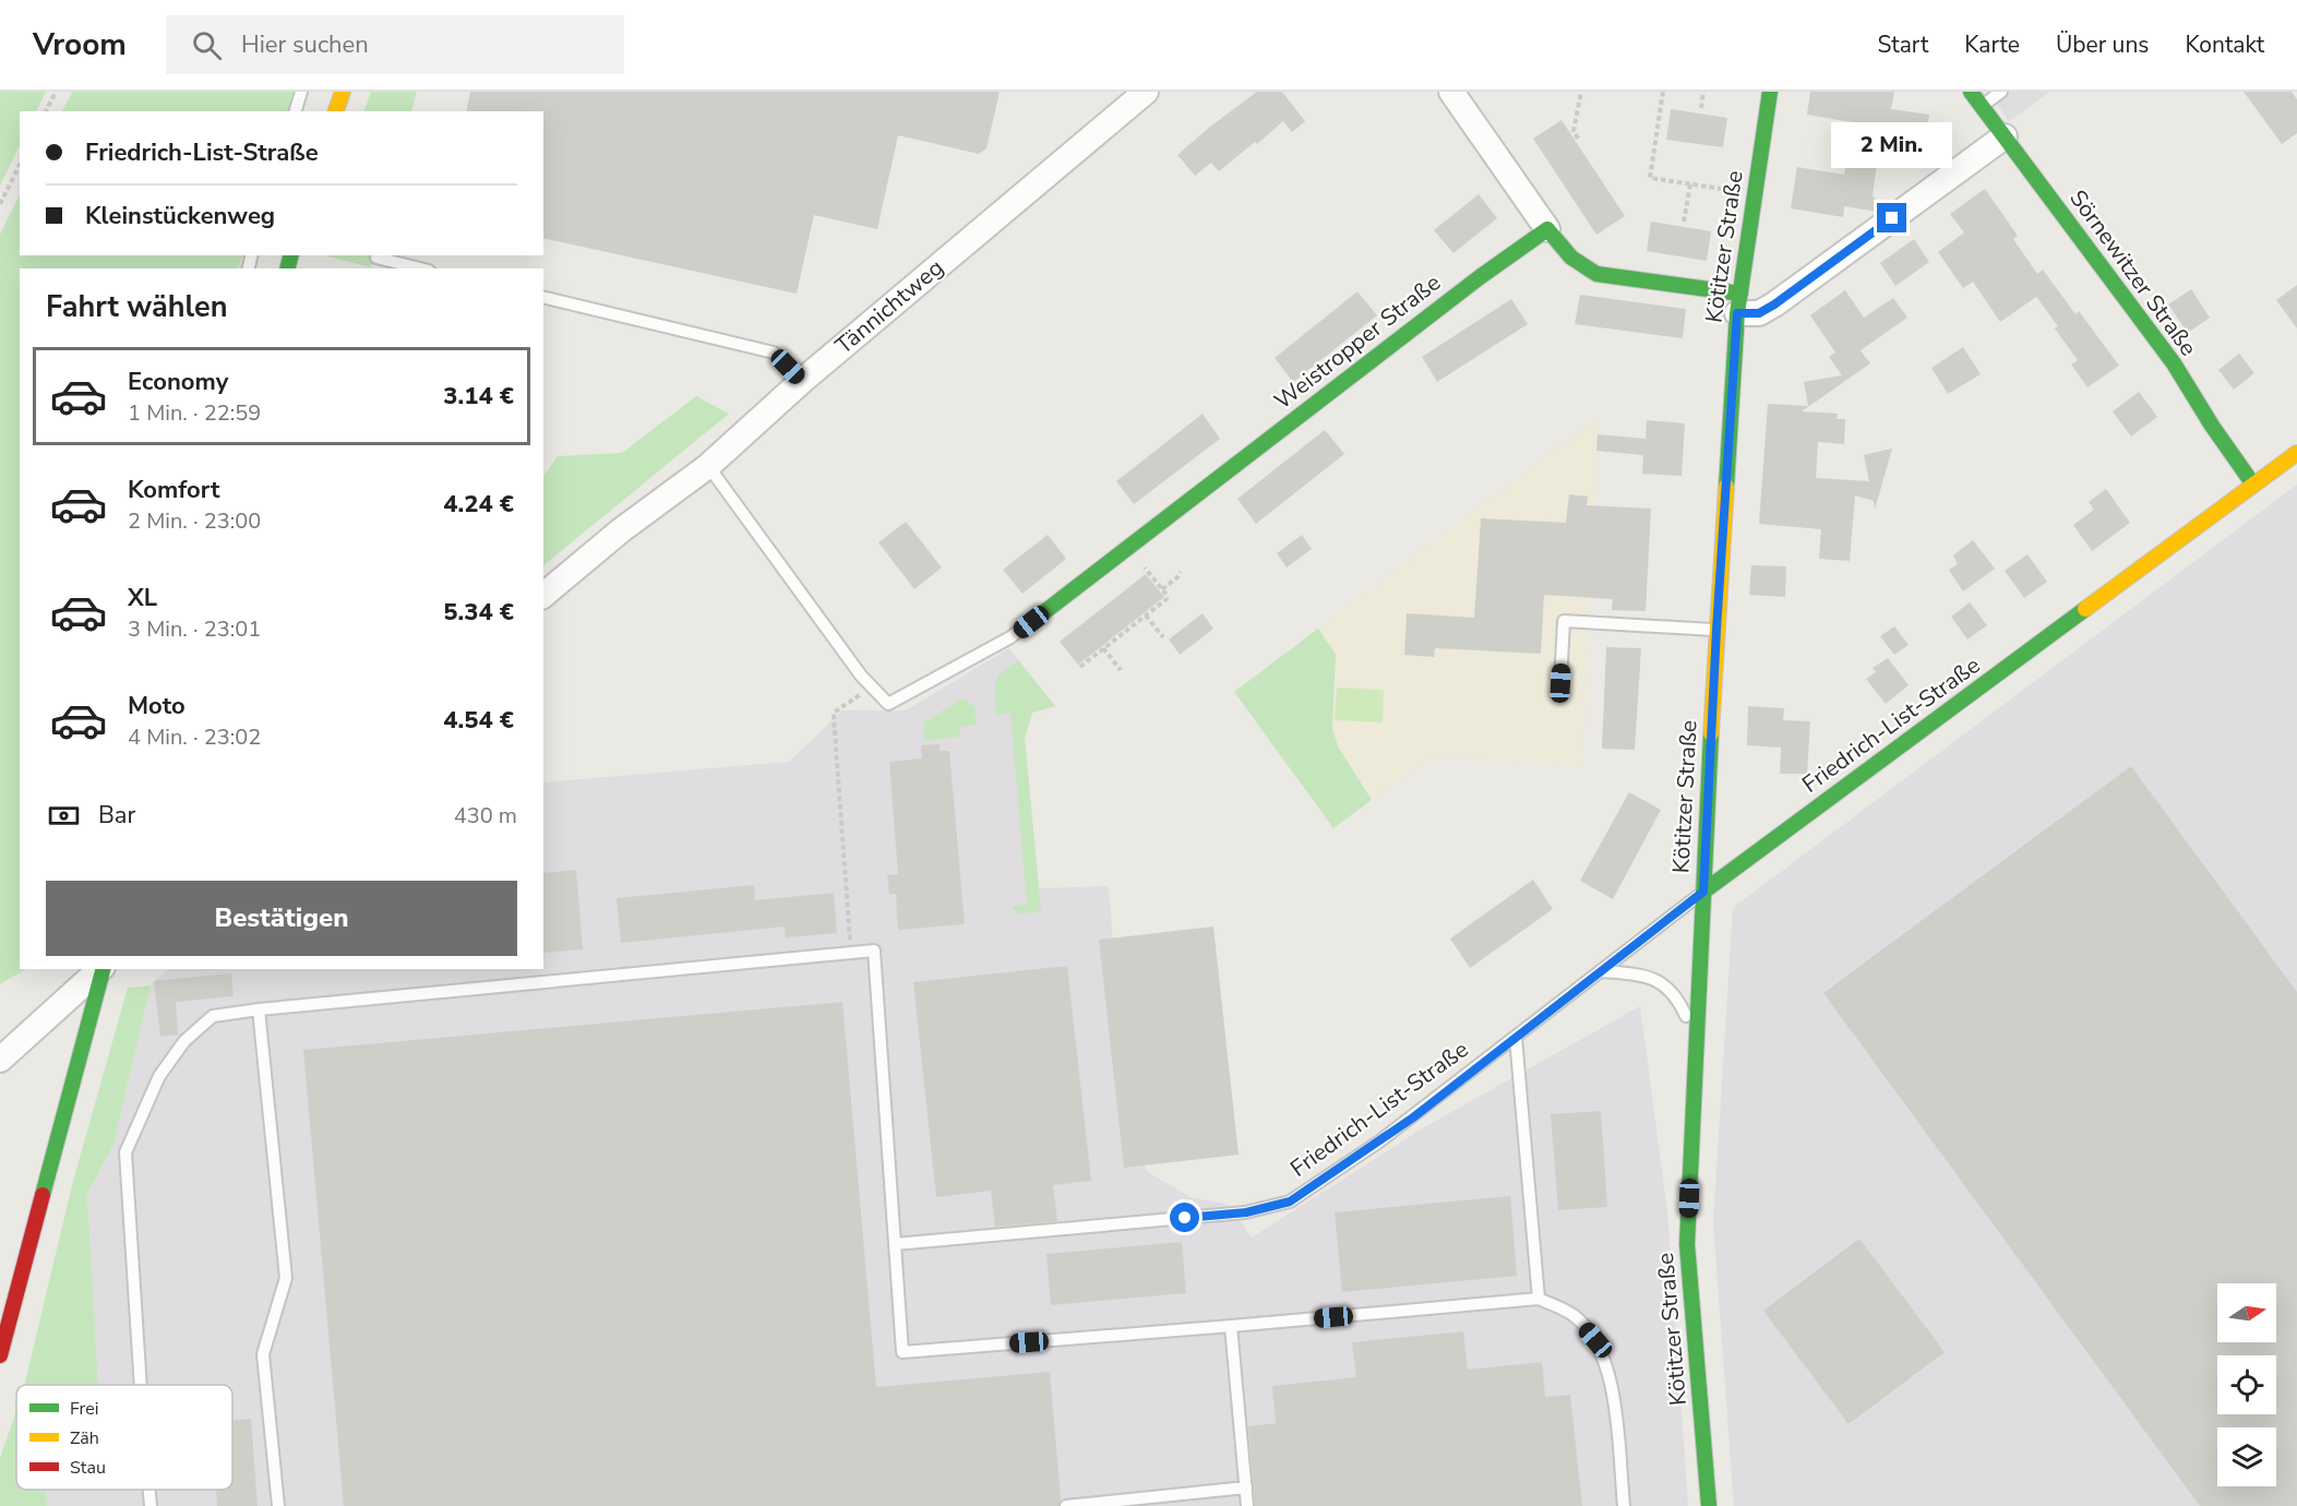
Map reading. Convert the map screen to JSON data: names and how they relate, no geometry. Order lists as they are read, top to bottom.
{
  "streets": {
    "street": [
      "Kötitzer Straße",
      "Sörnewitzer Straße",
      "Tännichtweg",
      "Weistropper Straße",
      "Friedrich-List-Straße"
    ]
  },
  "crossings": [
    ["Kötitzer Straße", "Friedrich-List-Straße"],
    ["Sörnewitzer Straße", "Friedrich-List-Straße"]
  ],
  "legend": ["Frei", "Zäh", "Stau"],
  "north": "right",
  "page": {
    "header": "Vroom",
    "search": "Hier suchen",
    "nav": [
      "Start",
      "Karte",
      "Über uns",
      "Kontakt"
    ],
    "banner": ["Friedrich-List-Straße", "Kleinstückenweg"],
    "bubble": "2 Min.",
    "heading": "Fahrt wählen",
    "list": [
      {
        "name": "Economy",
        "note": "1 Min. · 22:59",
        "value": "3.14 €"
      },
      {
        "name": "Komfort",
        "note": "2 Min. · 23:00",
        "value": "4.24 €"
      },
      {
        "name": "XL",
        "note": "3 Min. · 23:01",
        "value": "5.34 €"
      },
      {
        "name": "Moto",
        "note": "4 Min. · 23:02",
        "value": "4.54 €"
      }
    ],
    "pay": ["Bar", "430 m"],
    "buttons": "Bestätigen"
  }
}
